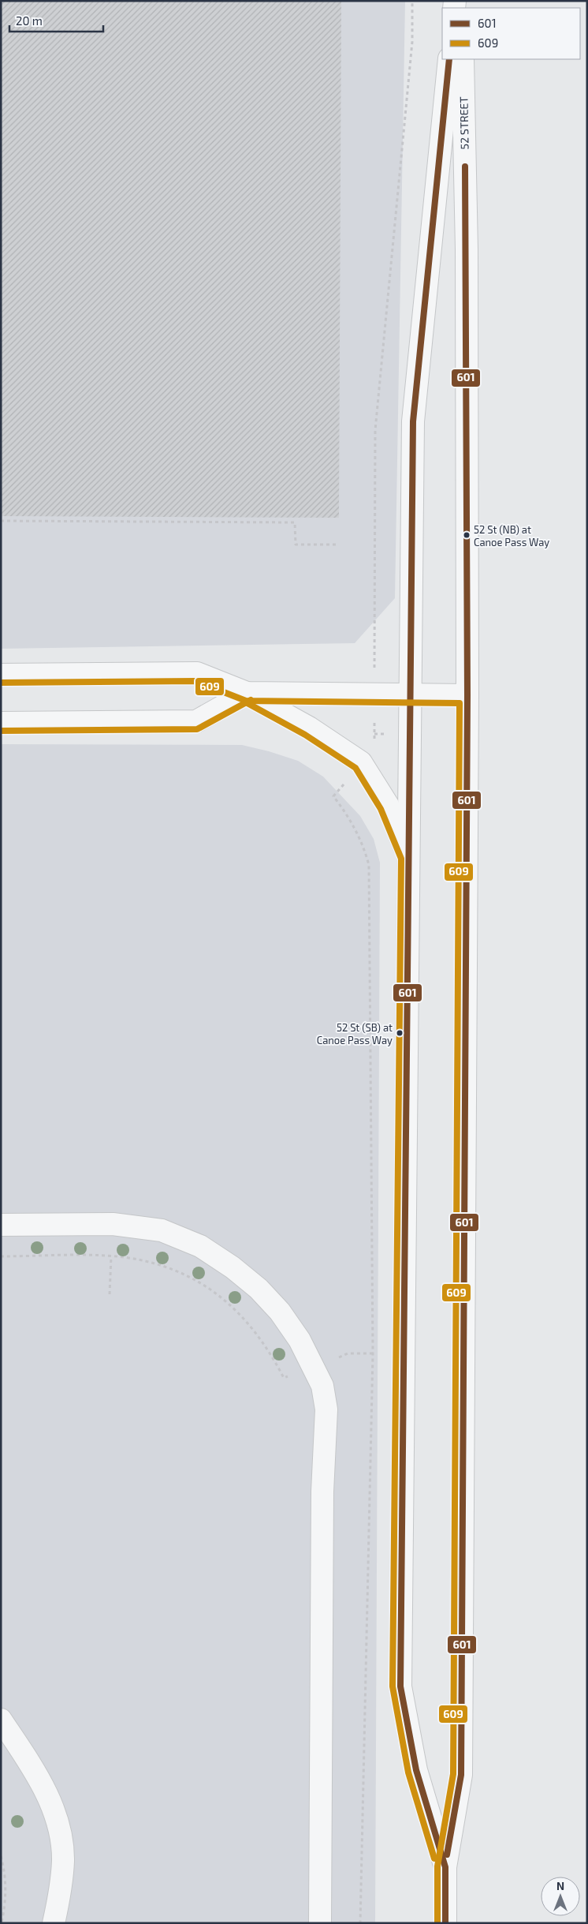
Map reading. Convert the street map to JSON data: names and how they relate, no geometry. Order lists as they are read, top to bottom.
{
  "streets": {
    "street": ["52 STREET"]
  },
  "places": ["52 St (NB) at Canoe Pass Way", "52 St (SB) at Canoe Pass Way"],
  "lines": ["transit line 601", "transit line 609"],
  "legend": ["601", "609"],
  "scale_bar": "20 m",
  "north": "top"
}
